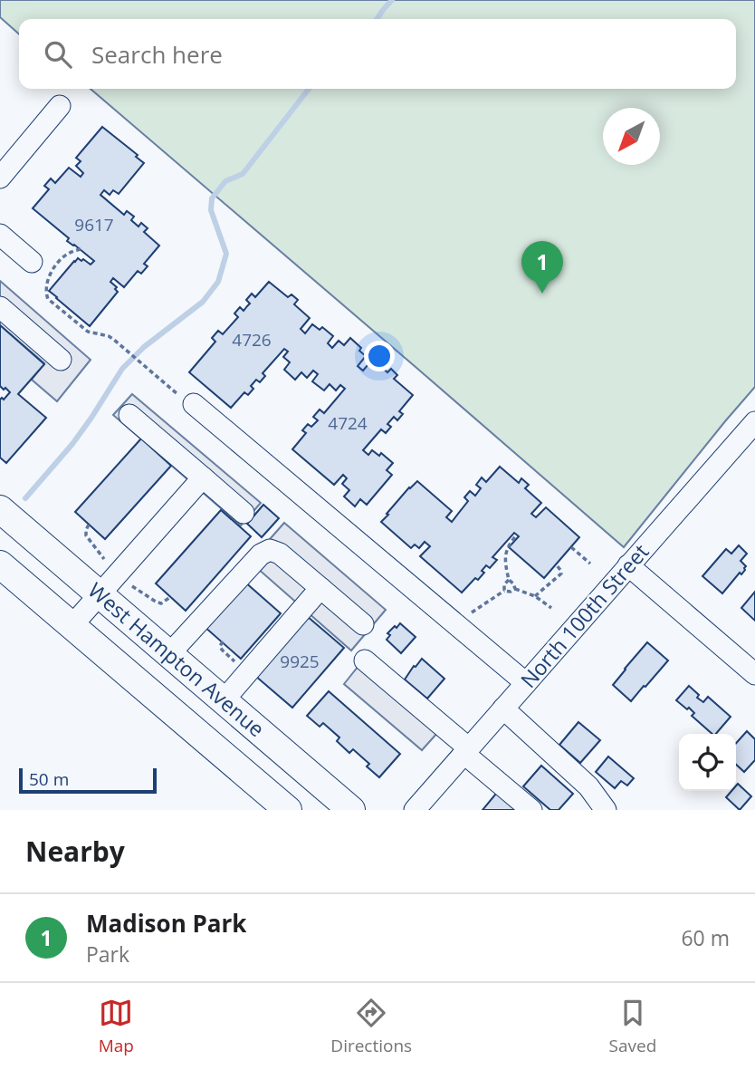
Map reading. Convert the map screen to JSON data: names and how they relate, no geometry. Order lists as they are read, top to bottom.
{
  "streets": {
    "main road": ["West Hampton Avenue"],
    "street": ["North 100th Street"]
  },
  "house_numbers": [
    "9617",
    "4726",
    "4724",
    "9925"
  ],
  "scale_bar": "50 m",
  "north": "bottom left",
  "page": {
    "search": "Search here",
    "pins": "1",
    "scale": "50 m",
    "heading": "Nearby",
    "list": [
      {
        "mark": "1",
        "name": "Madison Park",
        "note": "Park",
        "value": "60 m"
      }
    ],
    "nav": ["Map", "Directions", "Saved"]
  }
}
